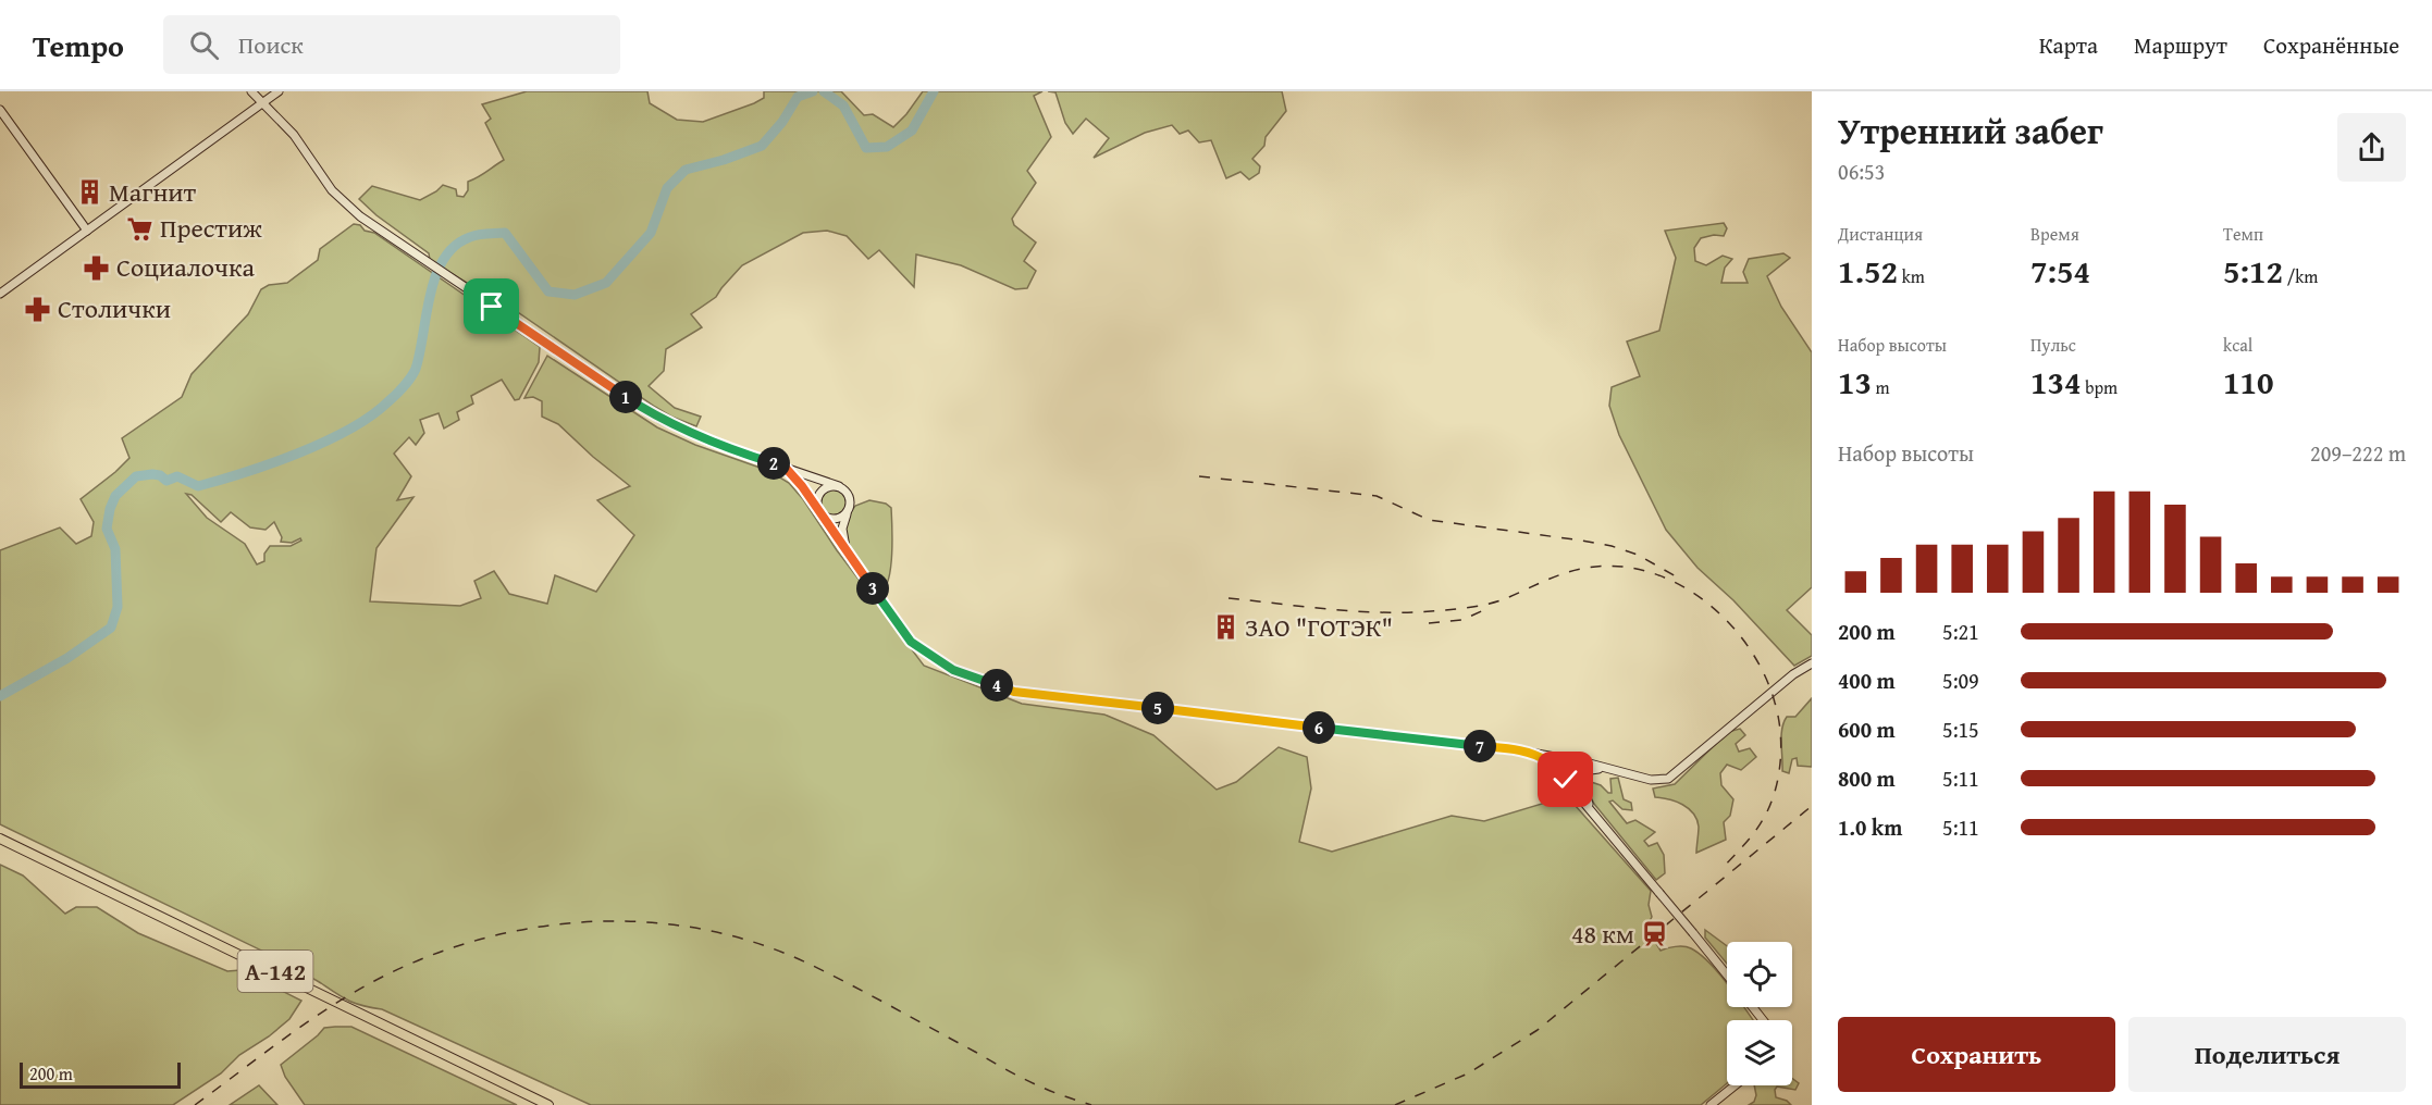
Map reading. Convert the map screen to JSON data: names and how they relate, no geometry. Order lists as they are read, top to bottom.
{
  "streets": {
    "highway": ["А-142"]
  },
  "places": {
    "building": ["Магнит", "ЗАО \"ГОТЭК\""],
    "supermarket": ["Престиж"],
    "pharmacy": ["Социалочка", "Столички"],
    "station": ["48 км"]
  },
  "scale_bar": "200 m",
  "page": {
    "header": "Tempo",
    "search": "Поиск",
    "nav": ["Карта", "Маршрут", "Сохранённые"],
    "heading": ["Утренний забег", "06:53"],
    "stats": [
      ["Дистанция", "1.52 km"],
      ["Время", "7:54"],
      ["Темп", "5:12 /km"],
      ["Набор высоты", "13 m"],
      ["Пульс", "134 bpm"],
      ["kcal", "110"]
    ],
    "pins": [
      "1",
      "2",
      "3",
      "4",
      "5",
      "6",
      "7"
    ],
    "chart": ["Набор высоты", "209–222 m"],
    "list": [
      {
        "name": "200 m",
        "note": "5:21"
      },
      {
        "name": "400 m",
        "note": "5:09"
      },
      {
        "name": "600 m",
        "note": "5:15"
      },
      {
        "name": "800 m",
        "note": "5:11"
      },
      {
        "name": "1.0 km",
        "note": "5:11"
      }
    ],
    "buttons": ["Сохранить", "Поделиться"],
    "scale": "200 m"
  }
}
